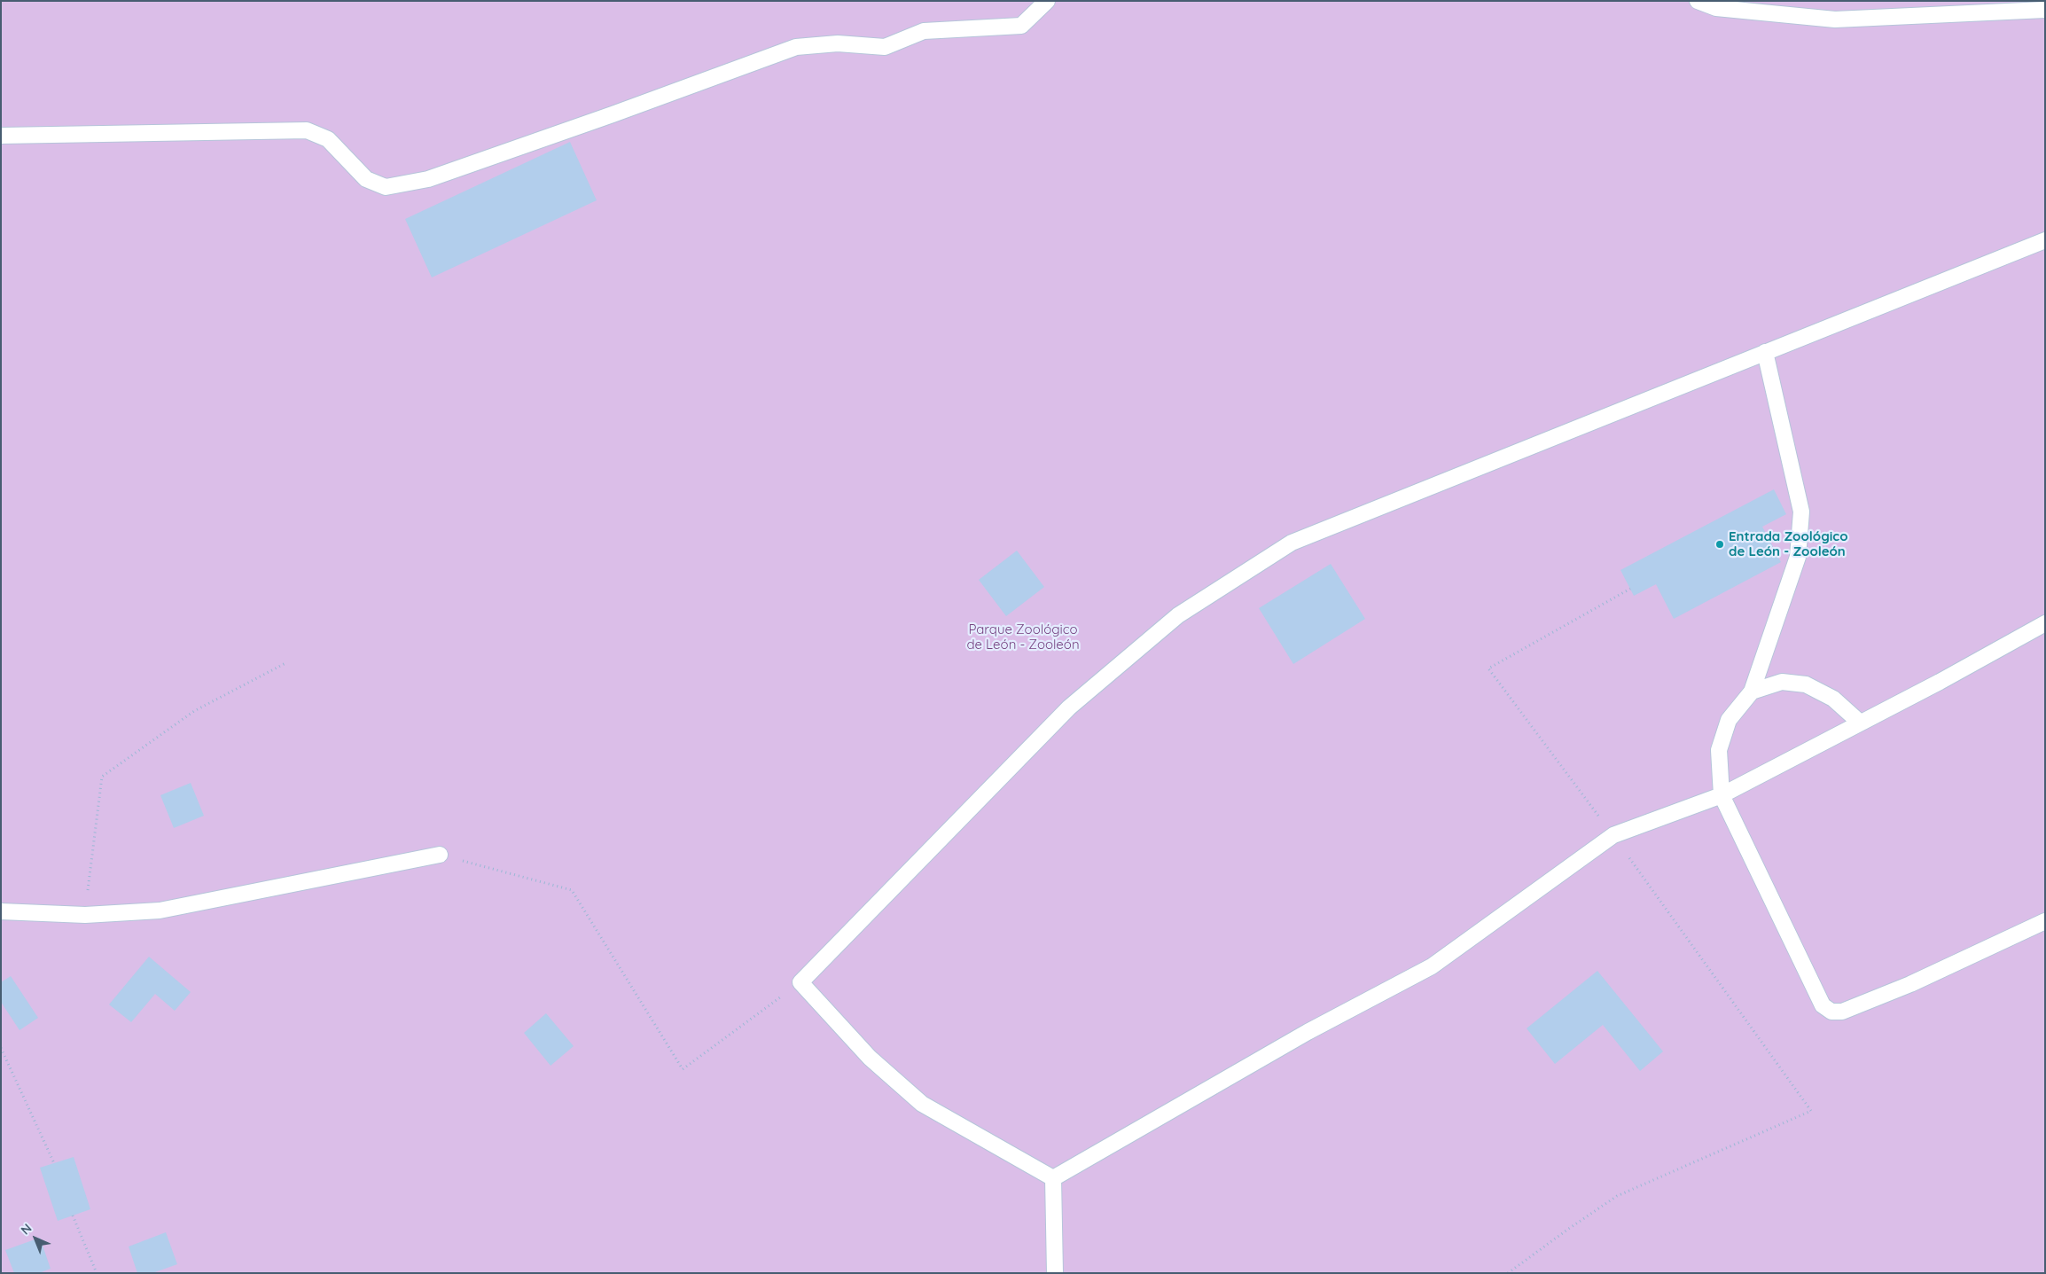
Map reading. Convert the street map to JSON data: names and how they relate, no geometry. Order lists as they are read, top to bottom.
{
  "parks": ["Parque Zoológico de León - Zooleón"],
  "places": ["Entrada Zoológico de León - Zooleón"],
  "north": "top left"
}
